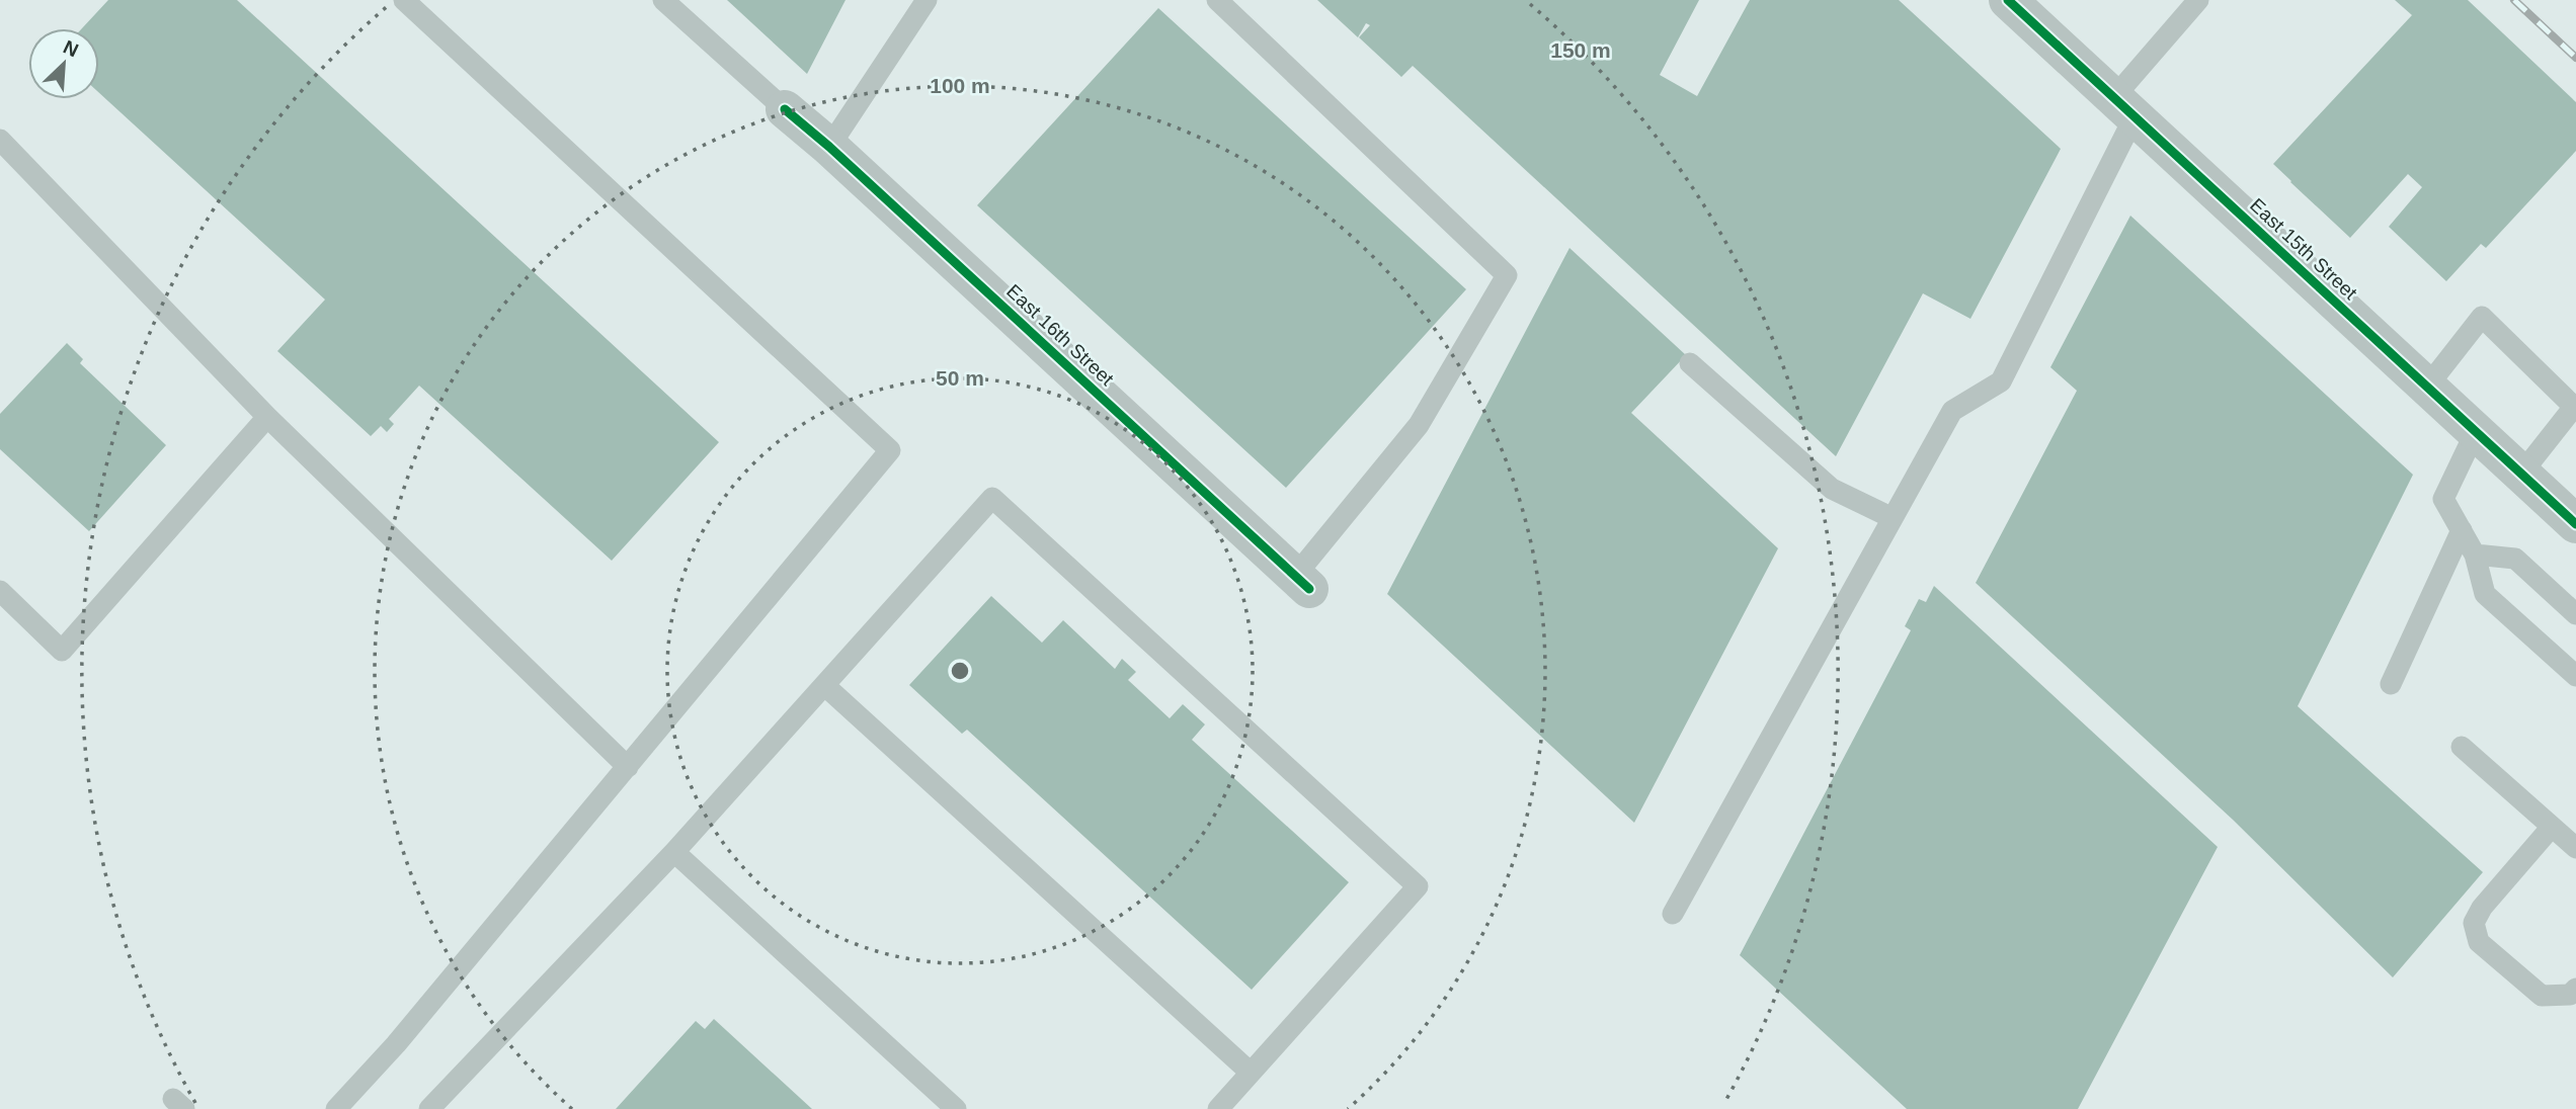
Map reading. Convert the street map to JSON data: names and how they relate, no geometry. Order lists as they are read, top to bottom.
{
  "streets": {
    "street": ["East 15th Street", "East 16th Street"]
  },
  "north": "top right",
  "rings": ["150 m", "100 m", "50 m"]
}
